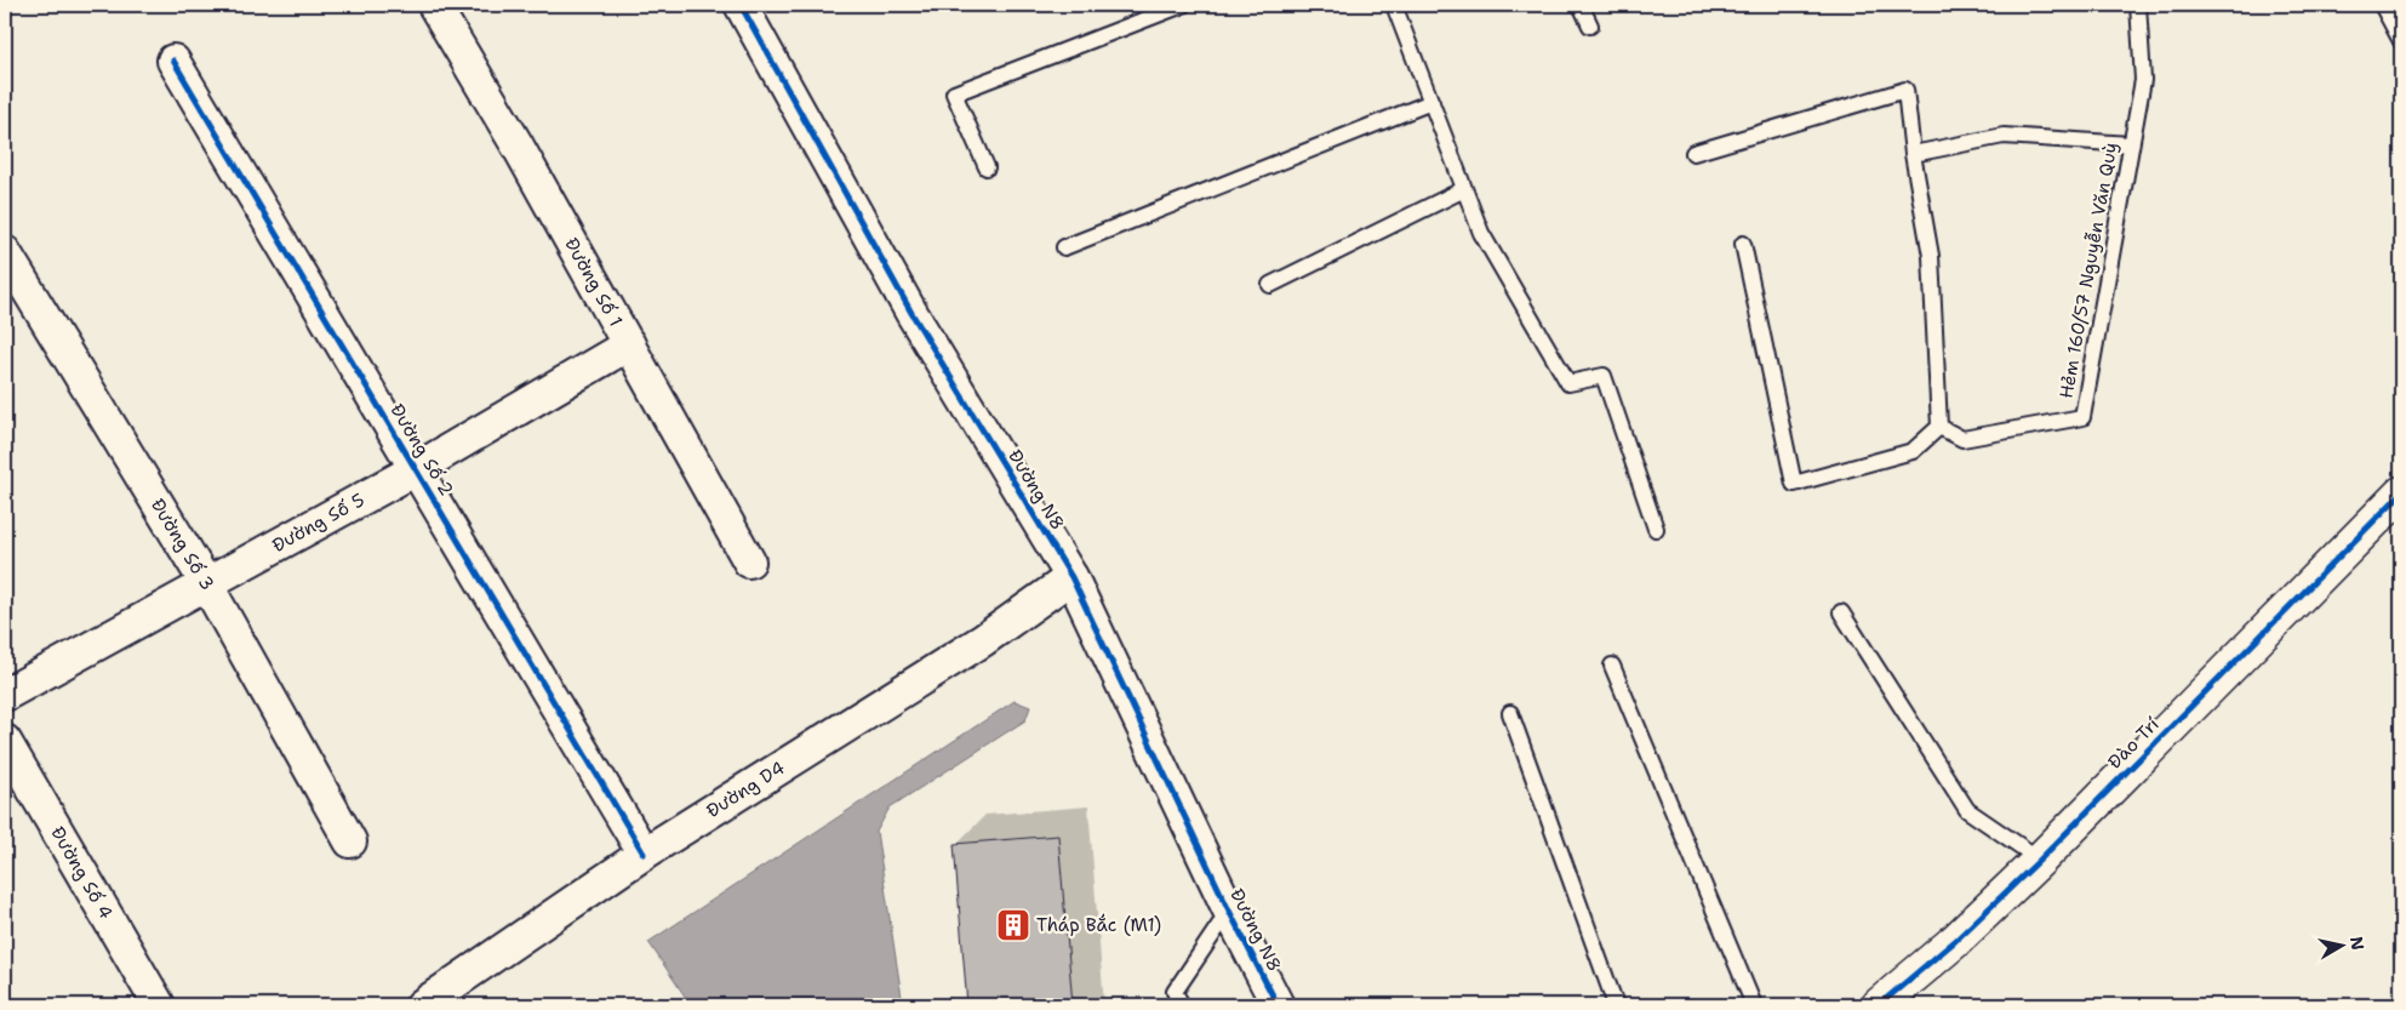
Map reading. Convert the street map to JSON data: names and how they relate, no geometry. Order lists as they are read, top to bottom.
{
  "streets": {
    "street": [
      "Đường Số 1",
      "Đường Số 2",
      "Đường N8",
      "Đường Số 5",
      "Đường Số 3",
      "Đào Trí",
      "Đường D4",
      "Đường Số 4"
    ],
    "lane": ["Hẻm 160/57 Nguyễn Văn Quỳ"]
  },
  "crossings": [
    ["Đường Số 1", "Đường Số 5"],
    ["Đường Số 2", "Đường Số 5"],
    ["Đường Số 2", "Đường D4"],
    ["Đường N8", "Đường D4"],
    ["Đường Số 5", "Đường Số 3"]
  ],
  "places": {
    "building": ["Tháp Bắc (M1)"]
  },
  "north": "right"
}
